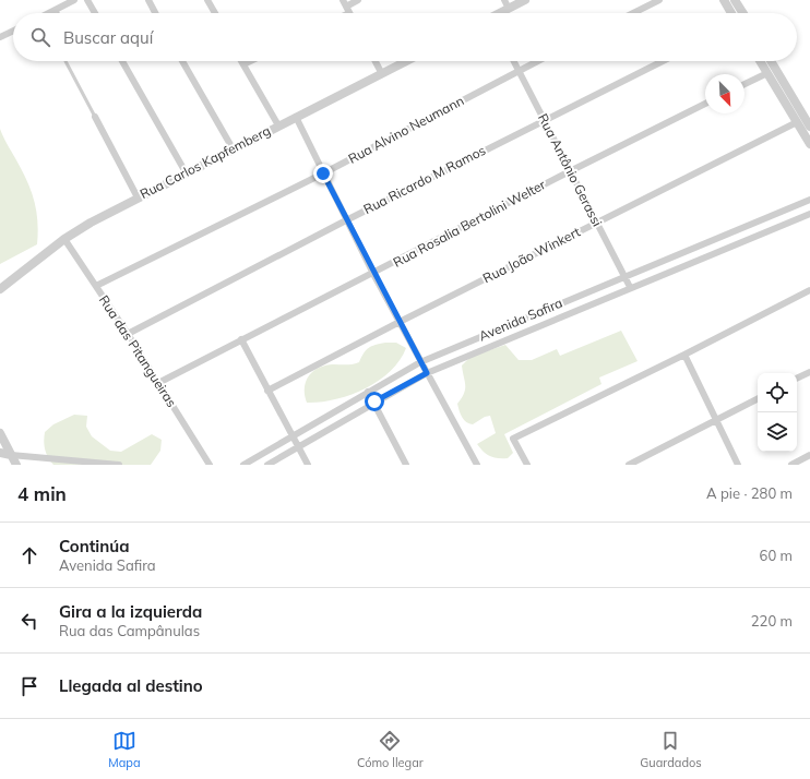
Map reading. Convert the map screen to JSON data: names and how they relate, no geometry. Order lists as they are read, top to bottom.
{
  "streets": {
    "street": [
      "Rua Alvino Neumann",
      "Rua Carlos Kapfemberg",
      "Rua Antônio Gerassi",
      "Rua Ricardo M Ramos",
      "Rua Rosalia Bertolini Welter",
      "Rua João Winkert",
      "Avenida Safira",
      "Rua das Pitangueiras"
    ]
  },
  "crossings": [
    ["Rua Alvino Neumann", "Rua Antônio Gerassi"],
    ["Rua Alvino Neumann", "Rua das Pitangueiras"],
    ["Rua Carlos Kapfemberg", "Rua das Pitangueiras"],
    ["Rua Antônio Gerassi", "Rua Ricardo M Ramos"],
    ["Rua Antônio Gerassi", "Rua Rosalia Bertolini Welter"],
    ["Rua Antônio Gerassi", "Rua João Winkert"],
    ["Rua Antônio Gerassi", "Avenida Safira"],
    ["Rua Ricardo M Ramos", "Rua das Pitangueiras"],
    ["Rua Rosalia Bertolini Welter", "Rua das Pitangueiras"]
  ],
  "north": "bottom right",
  "page": {
    "search": "Buscar aquí",
    "heading": ["4 min", "A pie · 280 m"],
    "list": [
      ["Continúa", "Avenida Safira", "60 m"],
      ["Gira a la izquierda", "Rua das Campânulas", "220 m"],
      "Llegada al destino"
    ],
    "nav": ["Mapa", "Cómo llegar", "Guardados"]
  }
}
